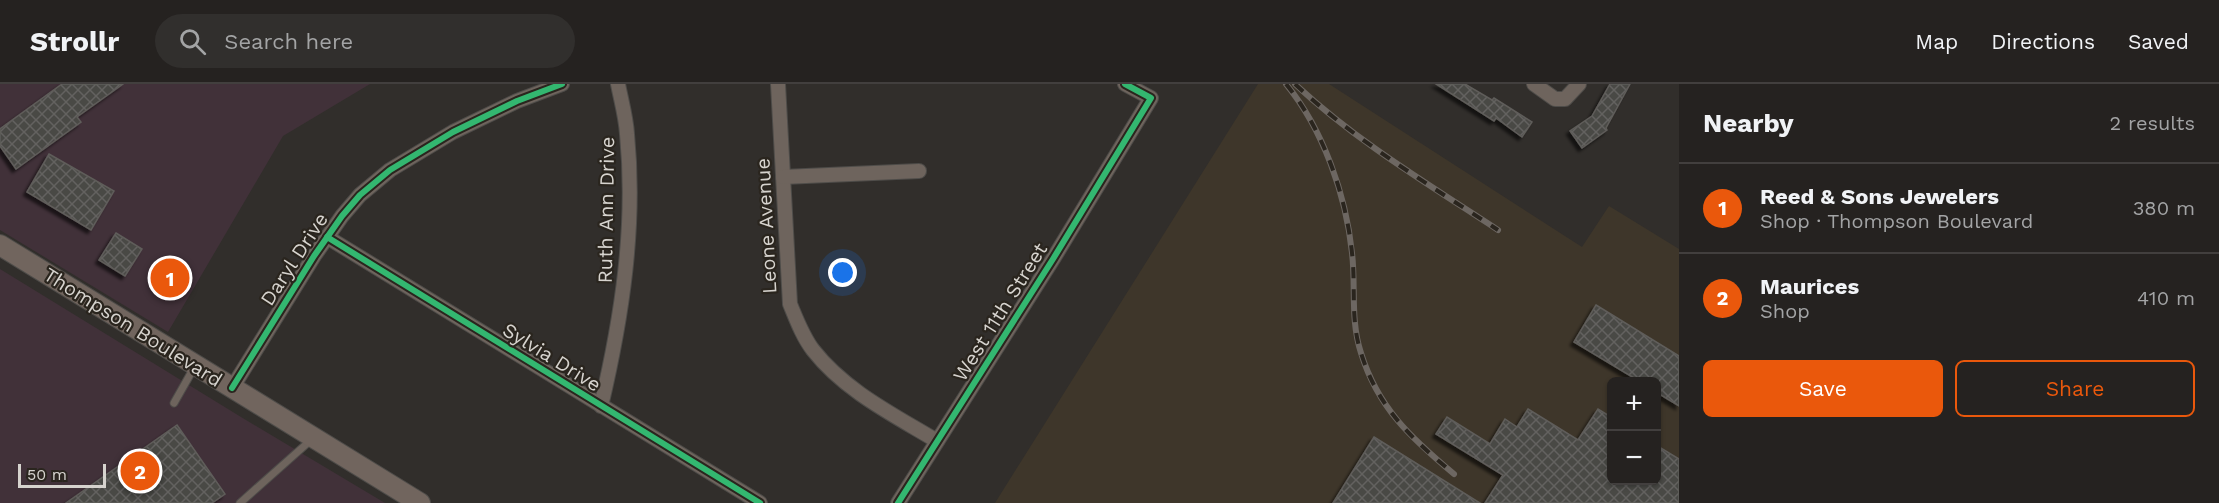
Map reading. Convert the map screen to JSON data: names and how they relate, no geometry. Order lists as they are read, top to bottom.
{
  "streets": {
    "main road": ["Thompson Boulevard"],
    "street": [
      "Ruth Ann Drive",
      "Leone Avenue",
      "Daryl Drive",
      "West 11th Street",
      "Sylvia Drive"
    ]
  },
  "crossings": [
    ["Ruth Ann Drive", "Sylvia Drive"],
    ["Leone Avenue", "West 11th Street"],
    ["Daryl Drive", "Thompson Boulevard"],
    ["Daryl Drive", "Sylvia Drive"]
  ],
  "scale_bar": "50 m",
  "page": {
    "header": "Strollr",
    "search": "Search here",
    "nav": ["Map", "Directions", "Saved"],
    "heading": ["Nearby", "2 results"],
    "list": [
      {
        "mark": "1",
        "name": "Reed & Sons Jewelers",
        "note": "Shop · Thompson Boulevard",
        "value": "380 m"
      },
      {
        "mark": "2",
        "name": "Maurices",
        "note": "Shop",
        "value": "410 m"
      }
    ],
    "pins": ["1", "2"],
    "buttons": ["Save", "Share"],
    "map_buttons": ["+", "−"],
    "scale": "50 m"
  }
}
